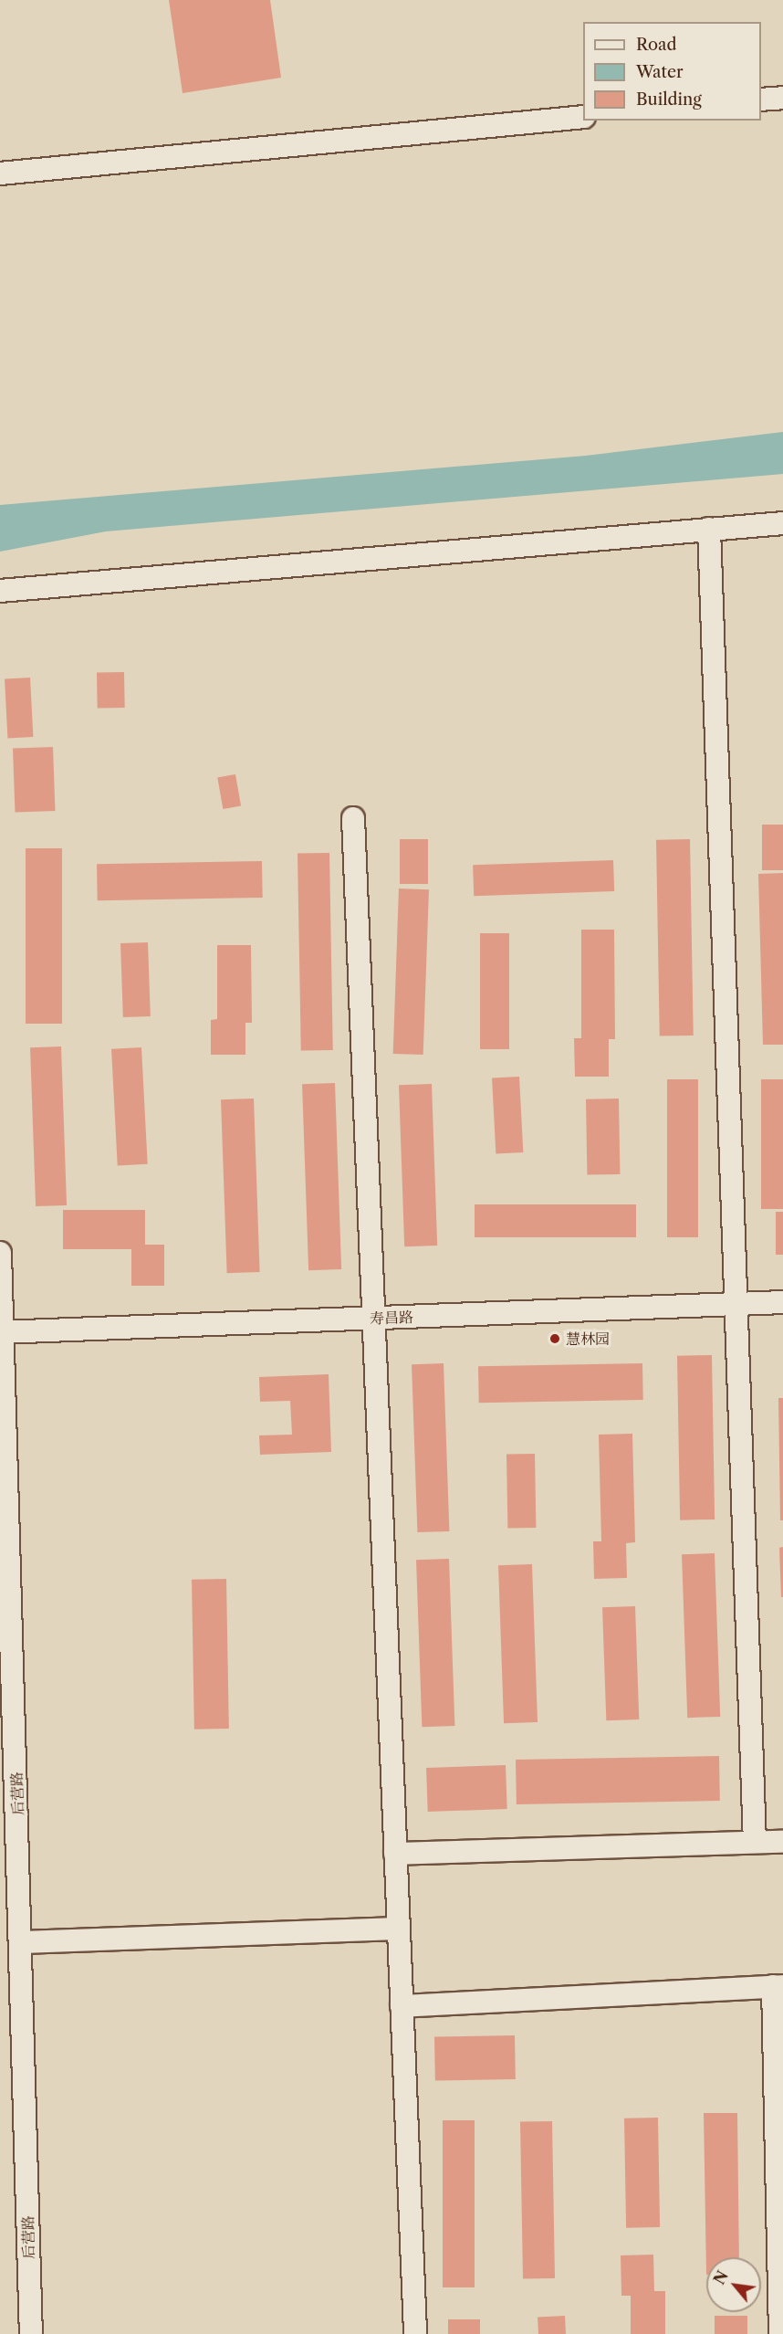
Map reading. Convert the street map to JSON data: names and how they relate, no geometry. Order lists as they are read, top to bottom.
{
  "streets": {
    "street": ["寿昌路", "后营路"]
  },
  "crossings": [
    ["寿昌路", "后营路"]
  ],
  "places": ["慧林园"],
  "legend": ["Road", "Water", "Building"],
  "north": "top left"
}
